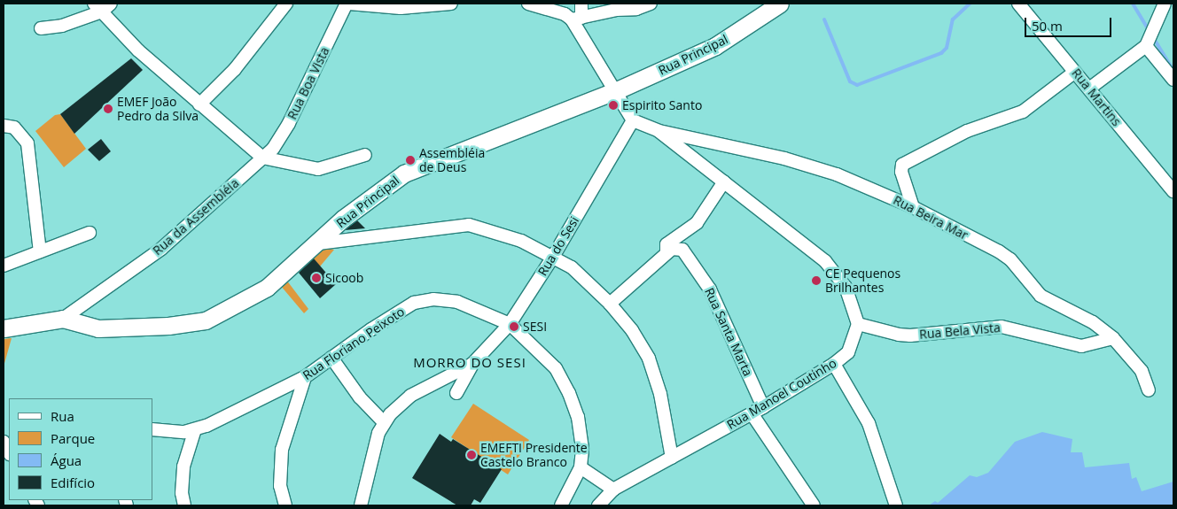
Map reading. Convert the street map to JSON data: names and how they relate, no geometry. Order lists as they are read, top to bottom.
{
  "streets": {
    "street": [
      "Rua Principal",
      "Rua Boa Vista",
      "Rua Martins",
      "Rua da Assembléia",
      "Rua Beira Mar",
      "Rua do Sesi",
      "Rua Bela Vista",
      "Rua Santa Marta",
      "Rua Floriano Peixoto",
      "Rua Manoel Coutinho"
    ]
  },
  "crossings": [
    ["Rua Principal", "Rua da Assembléia"],
    ["Rua Boa Vista", "Rua da Assembléia"],
    ["Rua Beira Mar", "Rua Bela Vista"],
    ["Rua do Sesi", "Rua Floriano Peixoto"],
    ["Rua Bela Vista", "Rua Manoel Coutinho"],
    ["Rua Santa Marta", "Rua Manoel Coutinho"]
  ],
  "districts": ["MORRO DO SESI"],
  "places": [
    "Espirito Santo",
    "EMEF João Pedro da Silva",
    "Assembléia de Deus",
    "Sicoob",
    "CE Pequenos Brilhantes",
    "SESI",
    "EMEFTI Presidente Castelo Branco"
  ],
  "legend": [
    "Rua",
    "Parque",
    "Água",
    "Edifício"
  ],
  "scale_bar": "50 m"
}
